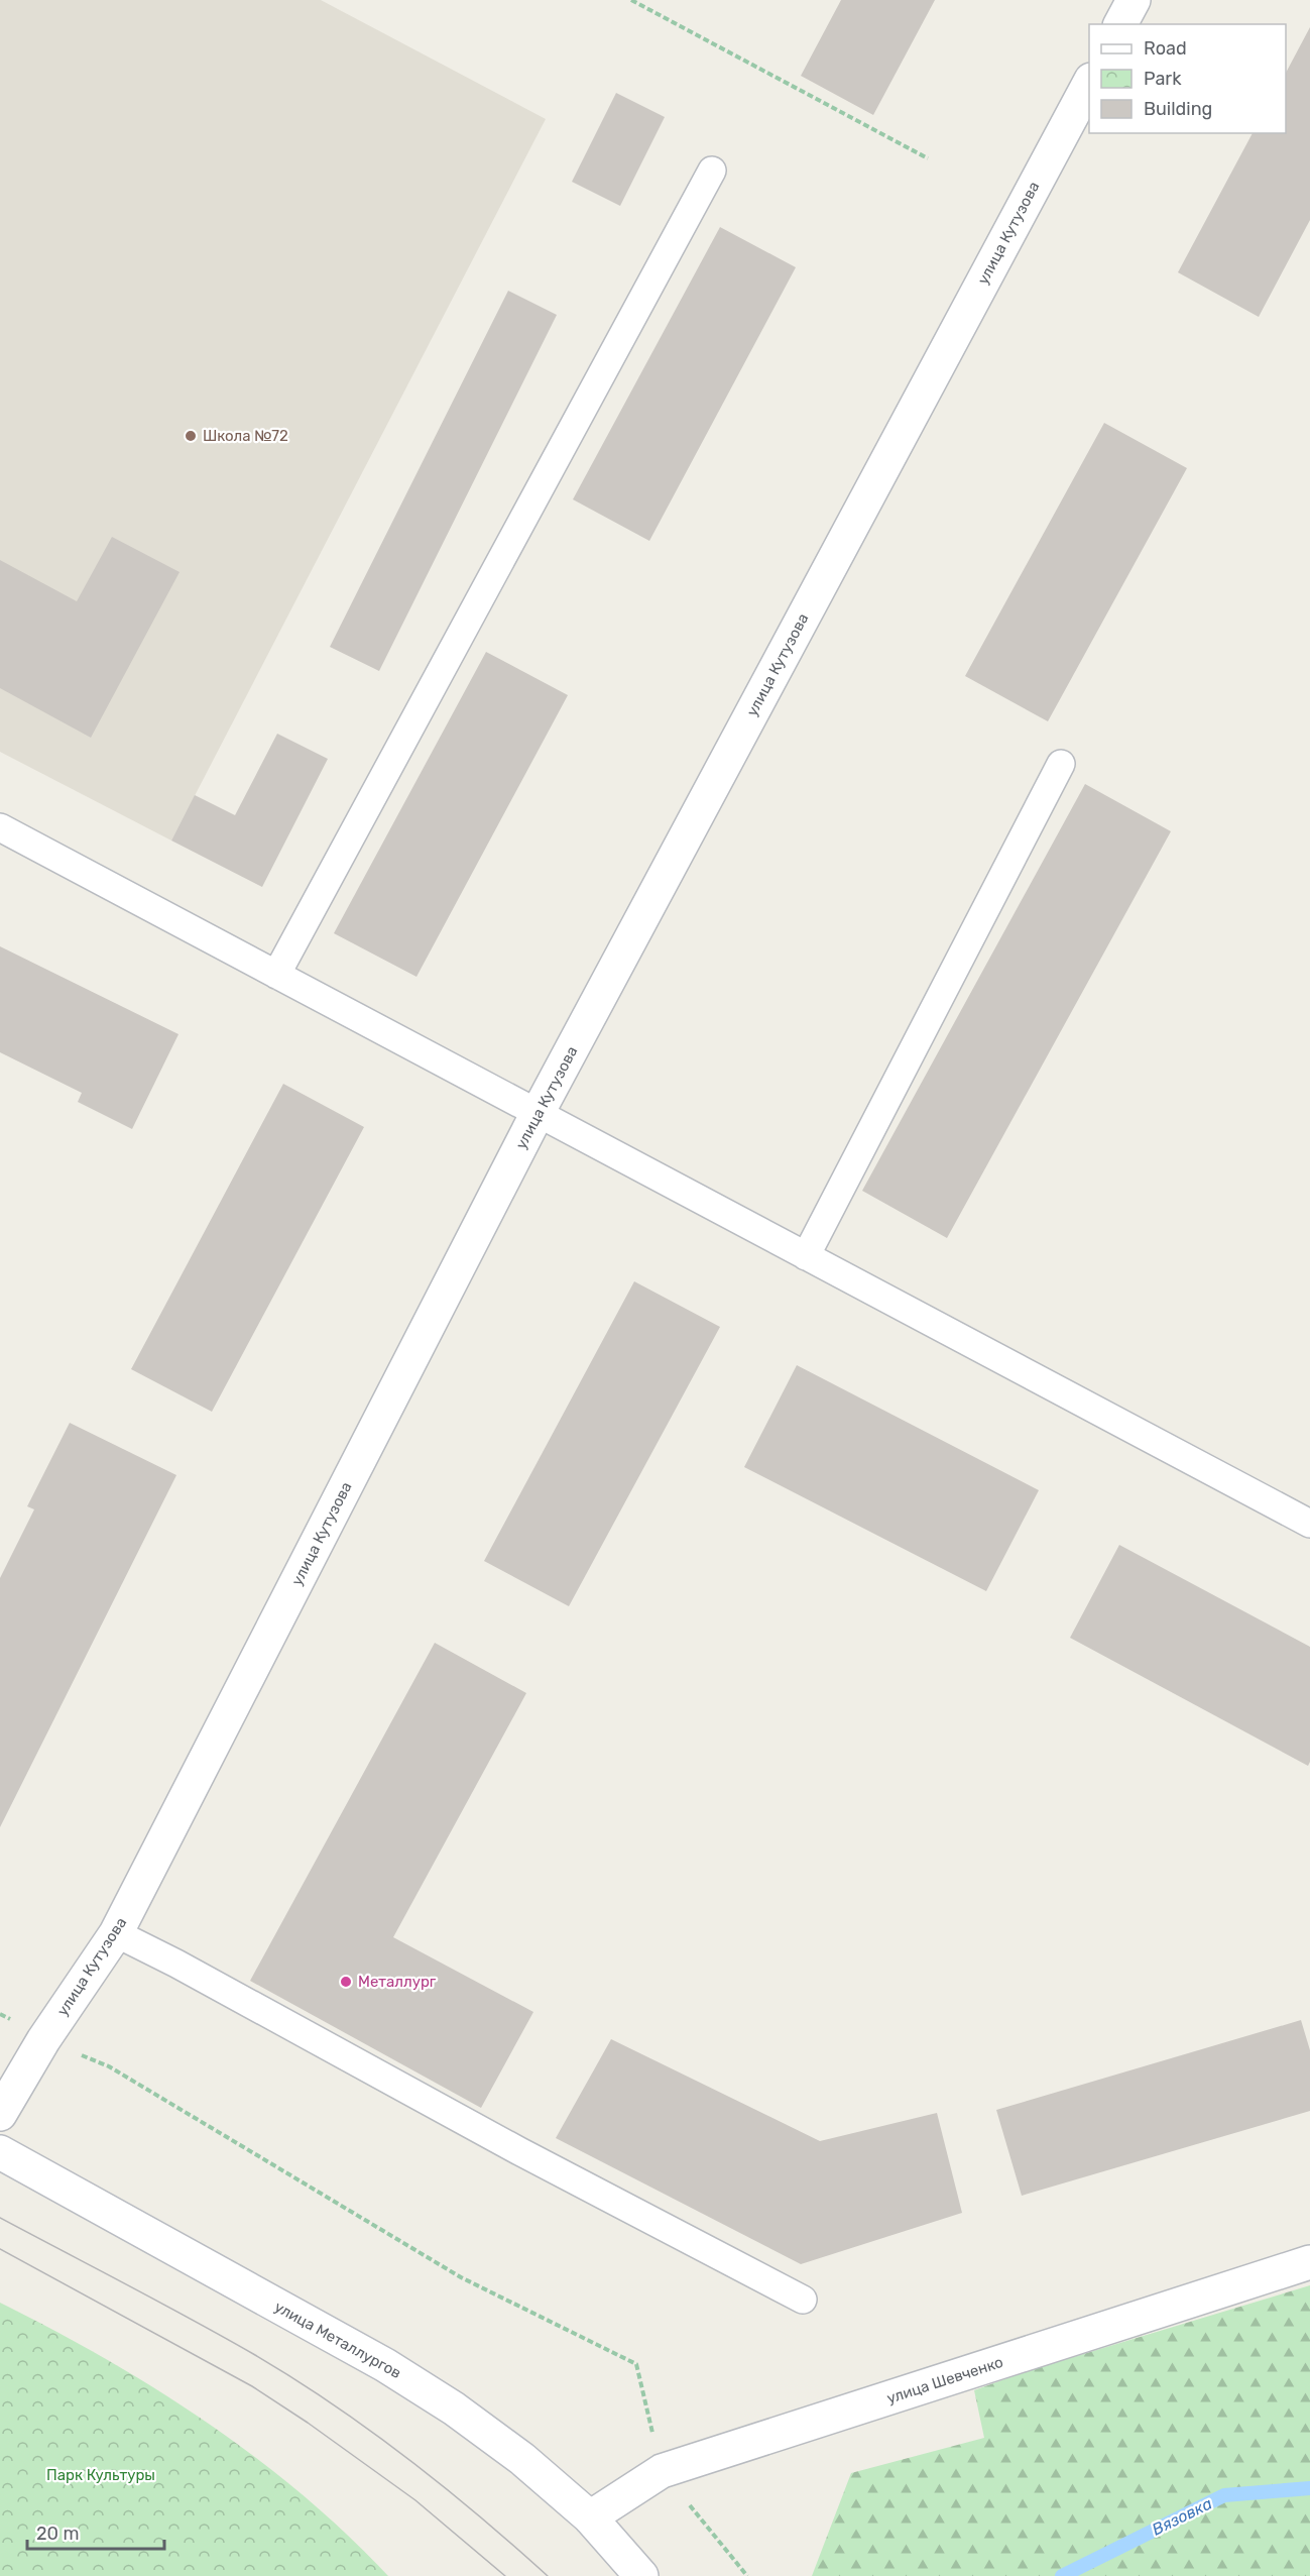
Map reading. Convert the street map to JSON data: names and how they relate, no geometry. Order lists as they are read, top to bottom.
{
  "streets": {
    "street": ["улица Кутузова", "улица Металлургов", "улица Шевченко"]
  },
  "crossings": [
    ["улица Металлургов", "улица Шевченко"]
  ],
  "water": ["Вязовка"],
  "parks": ["Парк Культуры"],
  "places": ["Школа №72", "Металлург"],
  "legend": ["Road", "Park", "Building"],
  "scale_bar": "20 m"
}
